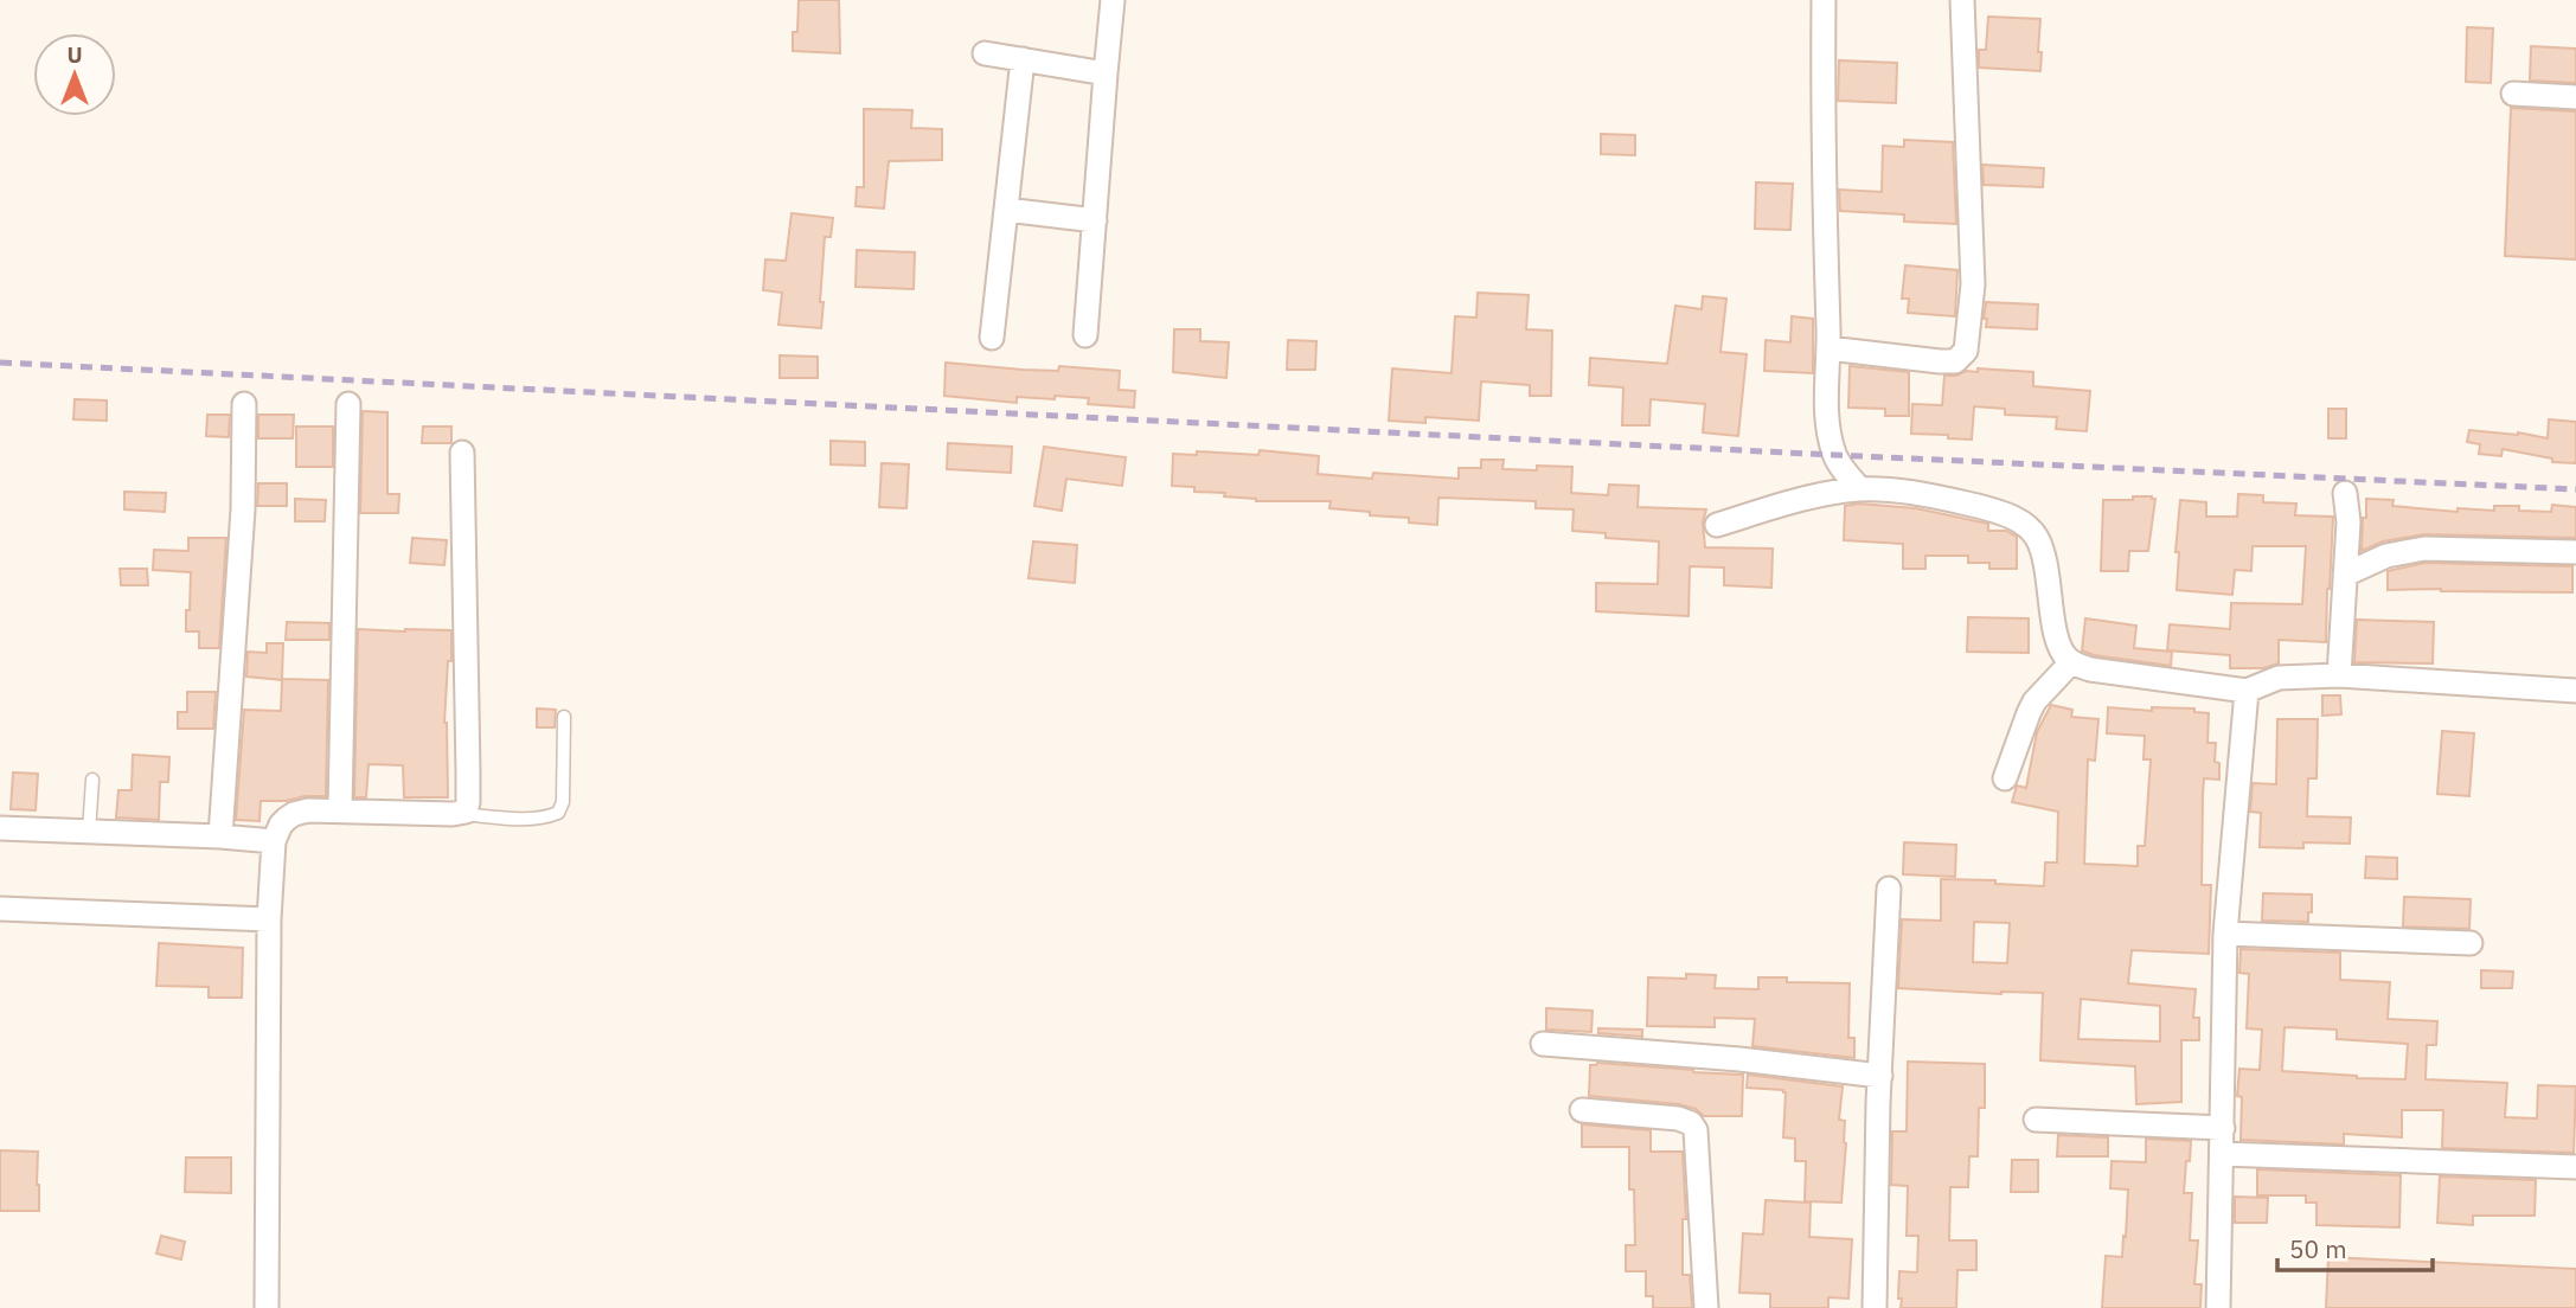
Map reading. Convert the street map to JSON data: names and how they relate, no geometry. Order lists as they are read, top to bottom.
{
  "scale_bar": "50 m",
  "north": "top"
}
